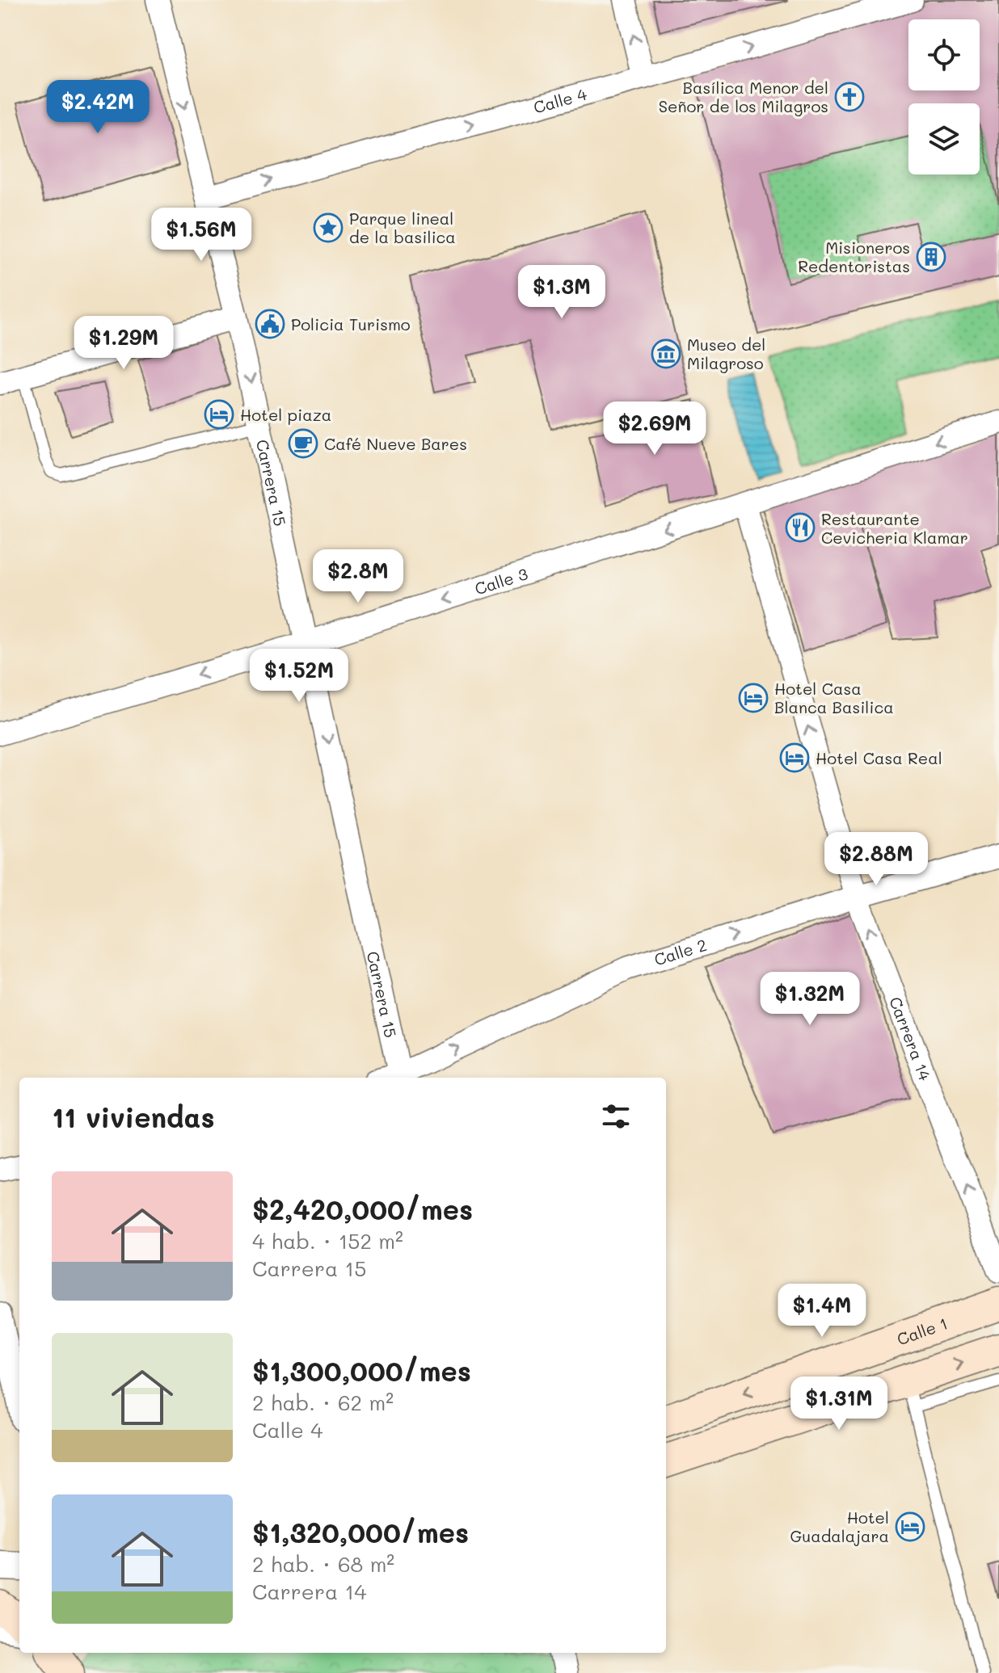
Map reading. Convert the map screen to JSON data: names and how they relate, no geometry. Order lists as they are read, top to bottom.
{
  "streets": {
    "main road": ["Calle 1"],
    "street": [
      "Calle 4",
      "Carrera 15",
      "Calle 3",
      "Calle 2",
      "Carrera 14"
    ]
  },
  "crossings": [
    ["Calle 4", "Carrera 15"],
    ["Carrera 15", "Calle 3"],
    ["Carrera 15", "Calle 2"],
    ["Calle 3", "Carrera 14"],
    ["Calle 2", "Carrera 14"]
  ],
  "one_way": [
    "Calle 4",
    "Carrera 15",
    "Calle 3",
    "Calle 2",
    "Carrera 14"
  ],
  "places": {
    "church": ["Basílica Menor del Señor de los Milagros"],
    "place": ["Parque lineal de la basilica"],
    "building": ["Misioneros Redentoristas"],
    "public building": ["Policia Turismo"],
    "museum": ["Museo del Milagroso"],
    "hotel": [
      "Hotel piaza",
      "Hotel Casa Blanca Basilica",
      "Hotel Casa Real",
      "Hotel Guadalajara"
    ],
    "cafe": ["Café Nueve Bares"],
    "restaurant": ["Restaurante Cevicheria Klamar"]
  },
  "page": {
    "price": [
      "$2.42M",
      "$1.56M",
      "$1.3M",
      "$1.29M",
      "$2.69M",
      "$2.8M",
      "$1.52M",
      "$2.88M",
      "$1.32M",
      "$1.4M",
      "$1.31M"
    ],
    "heading": "11 viviendas",
    "list": [
      {
        "name": "$2,420,000/mes",
        "note": "4 hab. · 152 m² · Carrera 15"
      },
      {
        "name": "$1,300,000/mes",
        "note": "2 hab. · 62 m² · Calle 4"
      },
      {
        "name": "$1,320,000/mes",
        "note": "2 hab. · 68 m² · Carrera 14"
      }
    ]
  }
}
